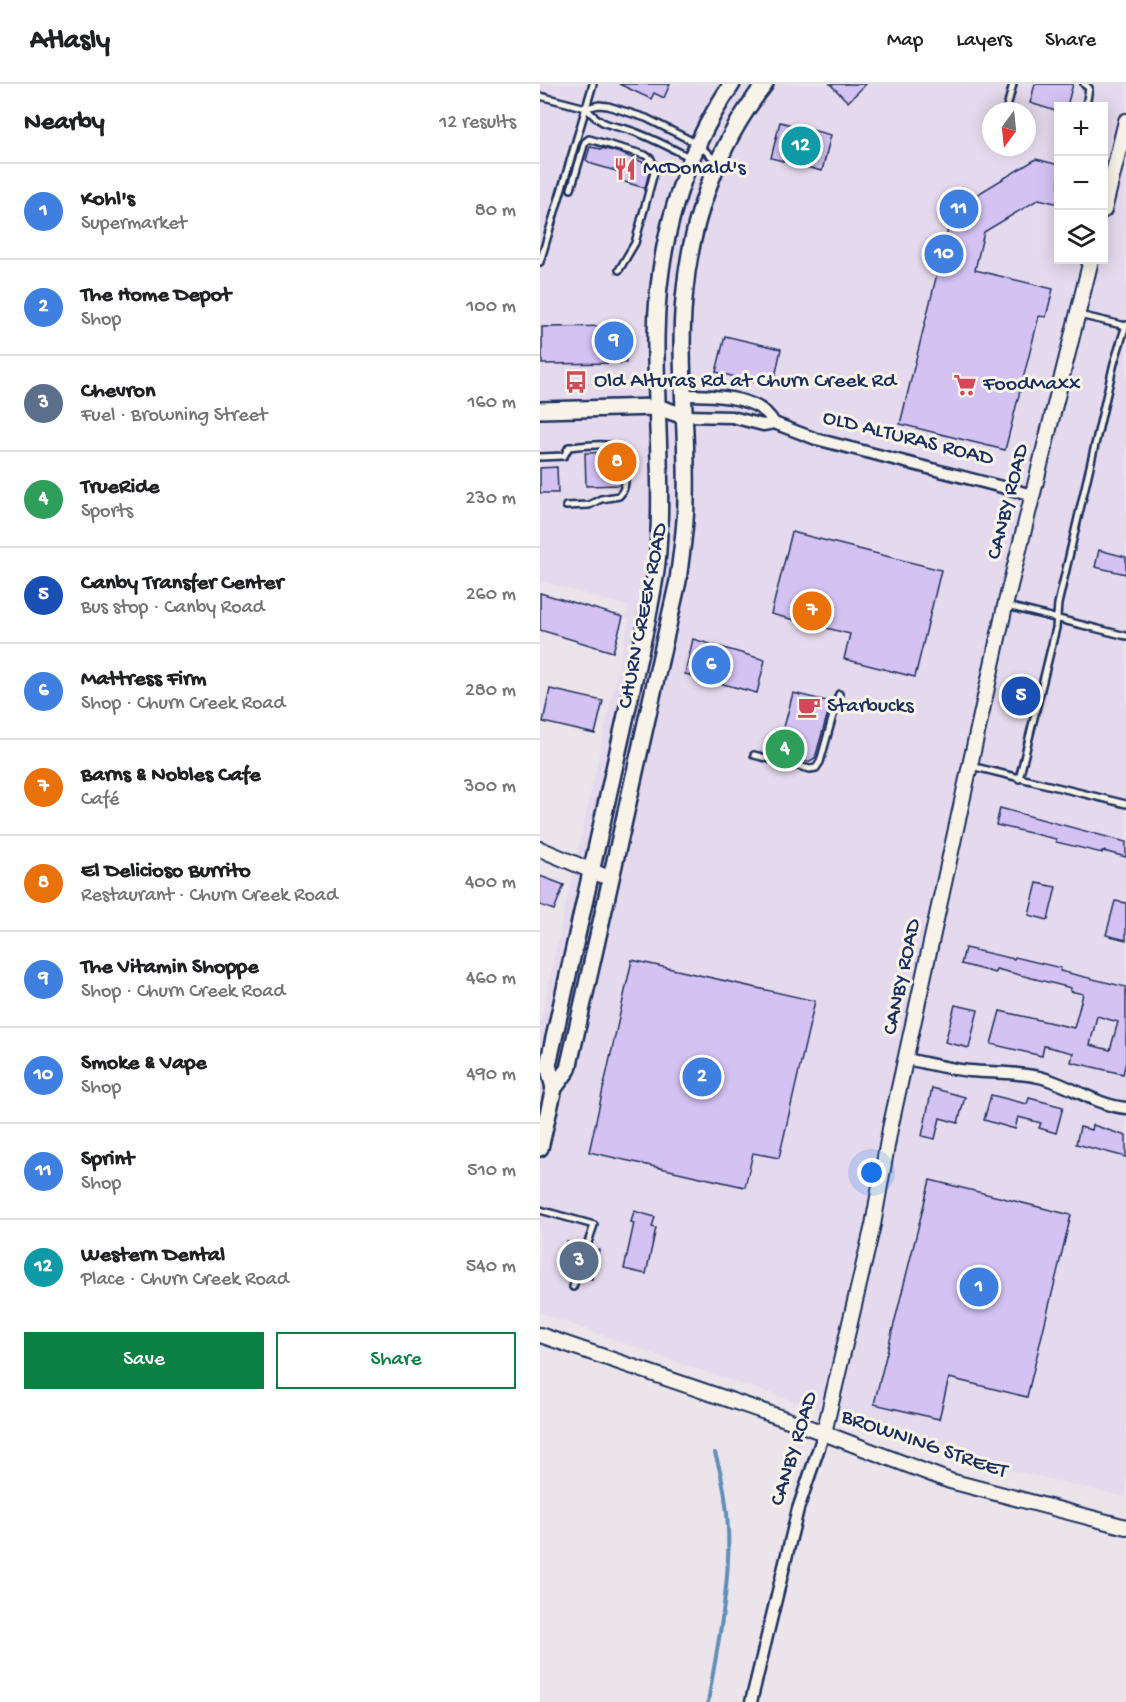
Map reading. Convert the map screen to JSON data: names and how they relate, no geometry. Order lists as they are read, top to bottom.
{
  "streets": {
    "main road": ["OLD ALTURAS ROAD", "CHURN CREEK ROAD"],
    "street": ["CANBY ROAD", "BROWNING STREET"]
  },
  "crossings": [
    ["OLD ALTURAS ROAD", "CANBY ROAD"],
    ["OLD ALTURAS ROAD", "CHURN CREEK ROAD"],
    ["CANBY ROAD", "BROWNING STREET"]
  ],
  "places": {
    "restaurant": ["McDonald's"],
    "bus stop": ["Old Alturas Rd at Churn Creek Rd"],
    "supermarket": ["FoodMaxx"],
    "cafe": ["Starbucks"]
  },
  "north": "bottom",
  "page": {
    "header": "Atlasly",
    "nav": ["Map", "Layers", "Share"],
    "heading": ["Nearby", "12 results"],
    "map_buttons": ["+", "−"],
    "pins": [
      "12",
      "11",
      "10",
      "9",
      "8",
      "7",
      "6",
      "5",
      "4",
      "2",
      "3",
      "1"
    ],
    "list": [
      {
        "mark": "1",
        "name": "Kohl's",
        "note": "Supermarket",
        "value": "80 m"
      },
      {
        "mark": "2",
        "name": "The Home Depot",
        "note": "Shop",
        "value": "100 m"
      },
      {
        "mark": "3",
        "name": "Chevron",
        "note": "Fuel · Browning Street",
        "value": "160 m"
      },
      {
        "mark": "4",
        "name": "TrueRide",
        "note": "Sports",
        "value": "230 m"
      },
      {
        "mark": "5",
        "name": "Canby Transfer Center",
        "note": "Bus stop · Canby Road",
        "value": "260 m"
      },
      {
        "mark": "6",
        "name": "Mattress Firm",
        "note": "Shop · Churn Creek Road",
        "value": "280 m"
      },
      {
        "mark": "7",
        "name": "Barns & Nobles Cafe",
        "note": "Café",
        "value": "300 m"
      },
      {
        "mark": "8",
        "name": "El Delicioso Burrito",
        "note": "Restaurant · Churn Creek Road",
        "value": "400 m"
      },
      {
        "mark": "9",
        "name": "The Vitamin Shoppe",
        "note": "Shop · Churn Creek Road",
        "value": "460 m"
      },
      {
        "mark": "10",
        "name": "Smoke & Vape",
        "note": "Shop",
        "value": "490 m"
      },
      {
        "mark": "11",
        "name": "Sprint",
        "note": "Shop",
        "value": "510 m"
      },
      {
        "mark": "12",
        "name": "Western Dental",
        "note": "Place · Churn Creek Road",
        "value": "540 m"
      }
    ],
    "buttons": ["Save", "Share"]
  }
}
